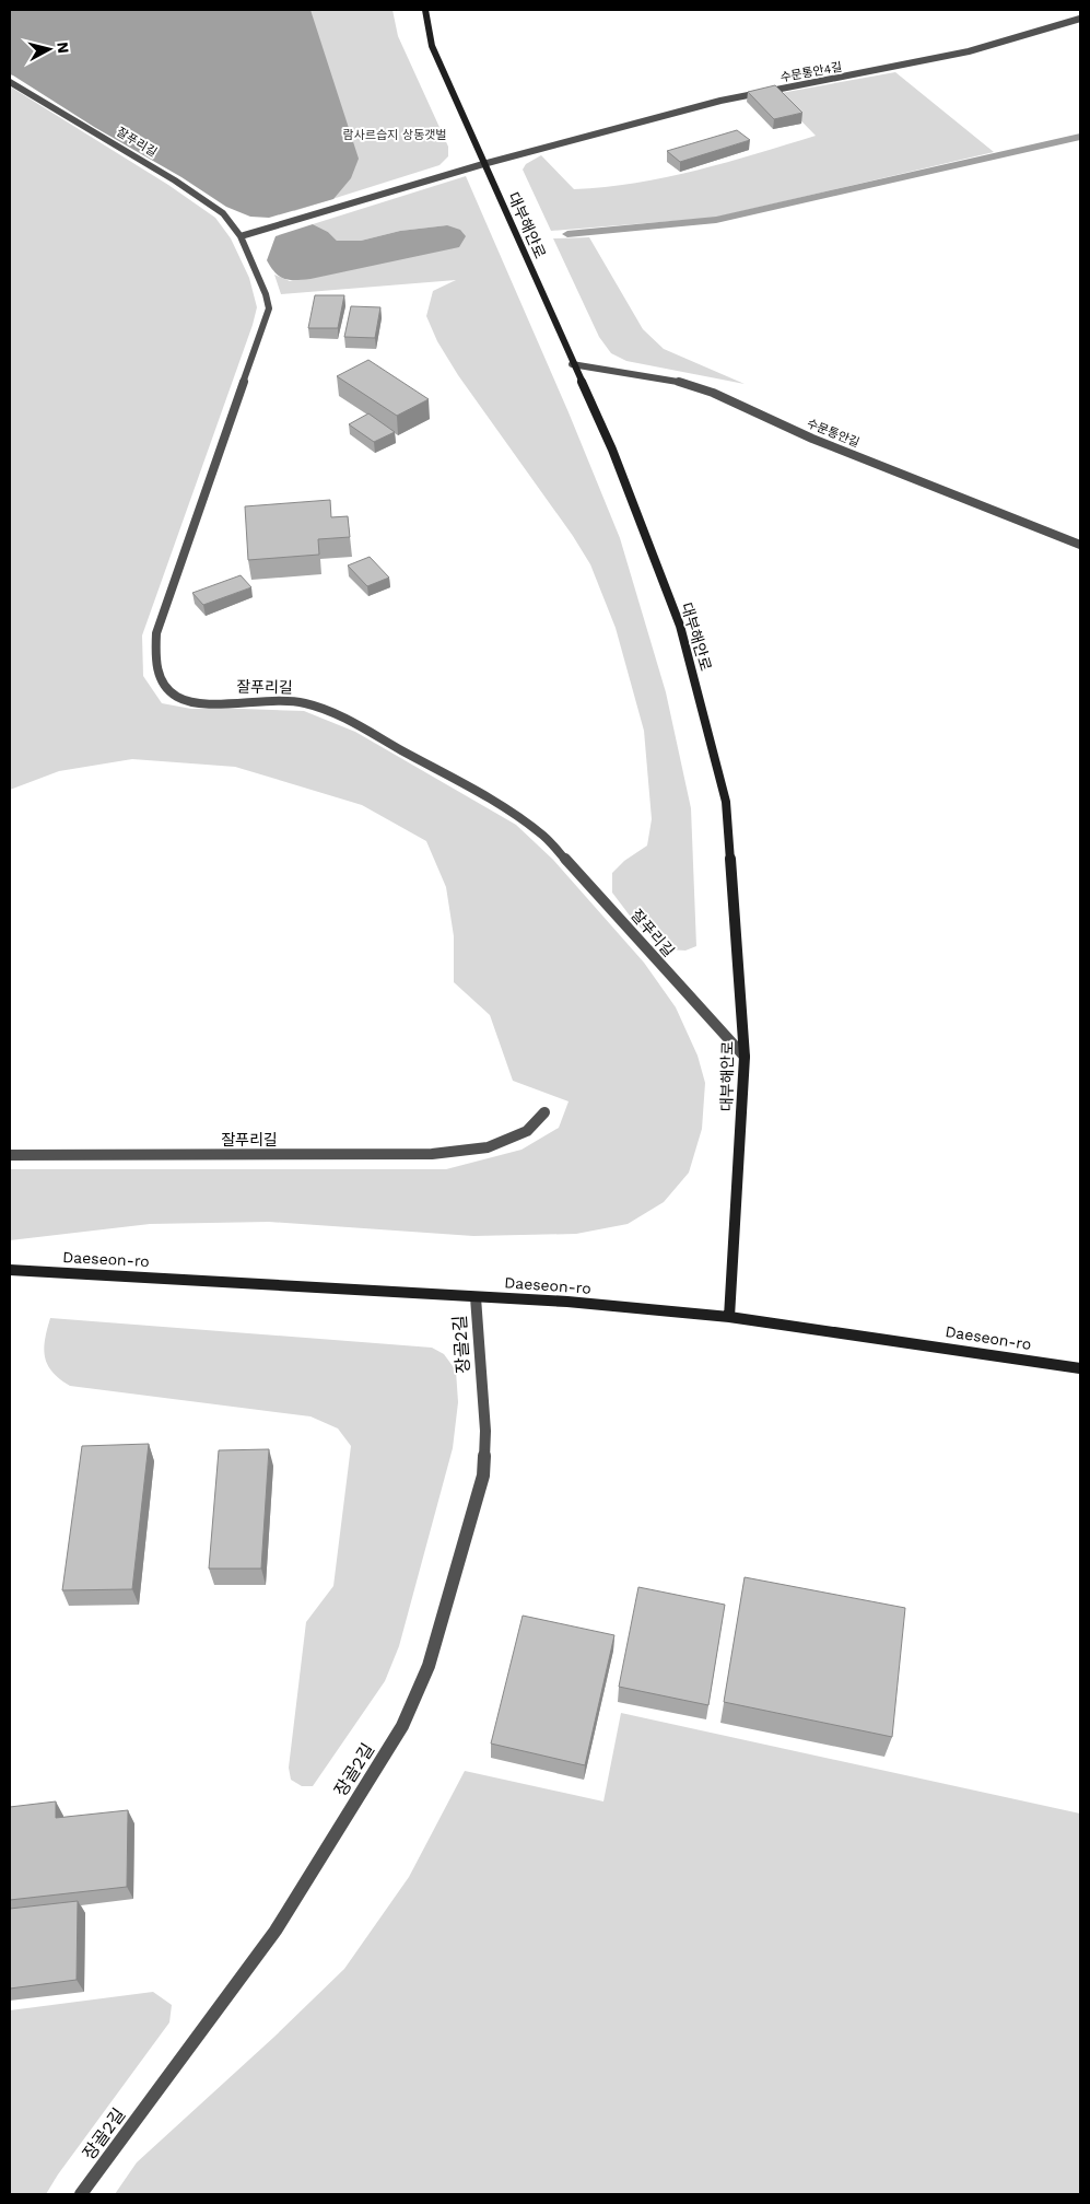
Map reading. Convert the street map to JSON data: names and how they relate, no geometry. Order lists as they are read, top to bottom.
{
  "streets": {
    "street": ["대부해안로", "Daeseon-ro"],
    "lane": [
      "수문통안4길",
      "잘푸리길",
      "수문통안길",
      "장골2길"
    ]
  },
  "crossings": [
    ["수문통안4길", "대부해안로"],
    ["잘푸리길", "대부해안로"],
    ["대부해안로", "수문통안길"],
    ["대부해안로", "Daeseon-ro"],
    ["Daeseon-ro", "장골2길"]
  ],
  "parks": ["람사르습지 상동갯벌"],
  "north": "right"
}
